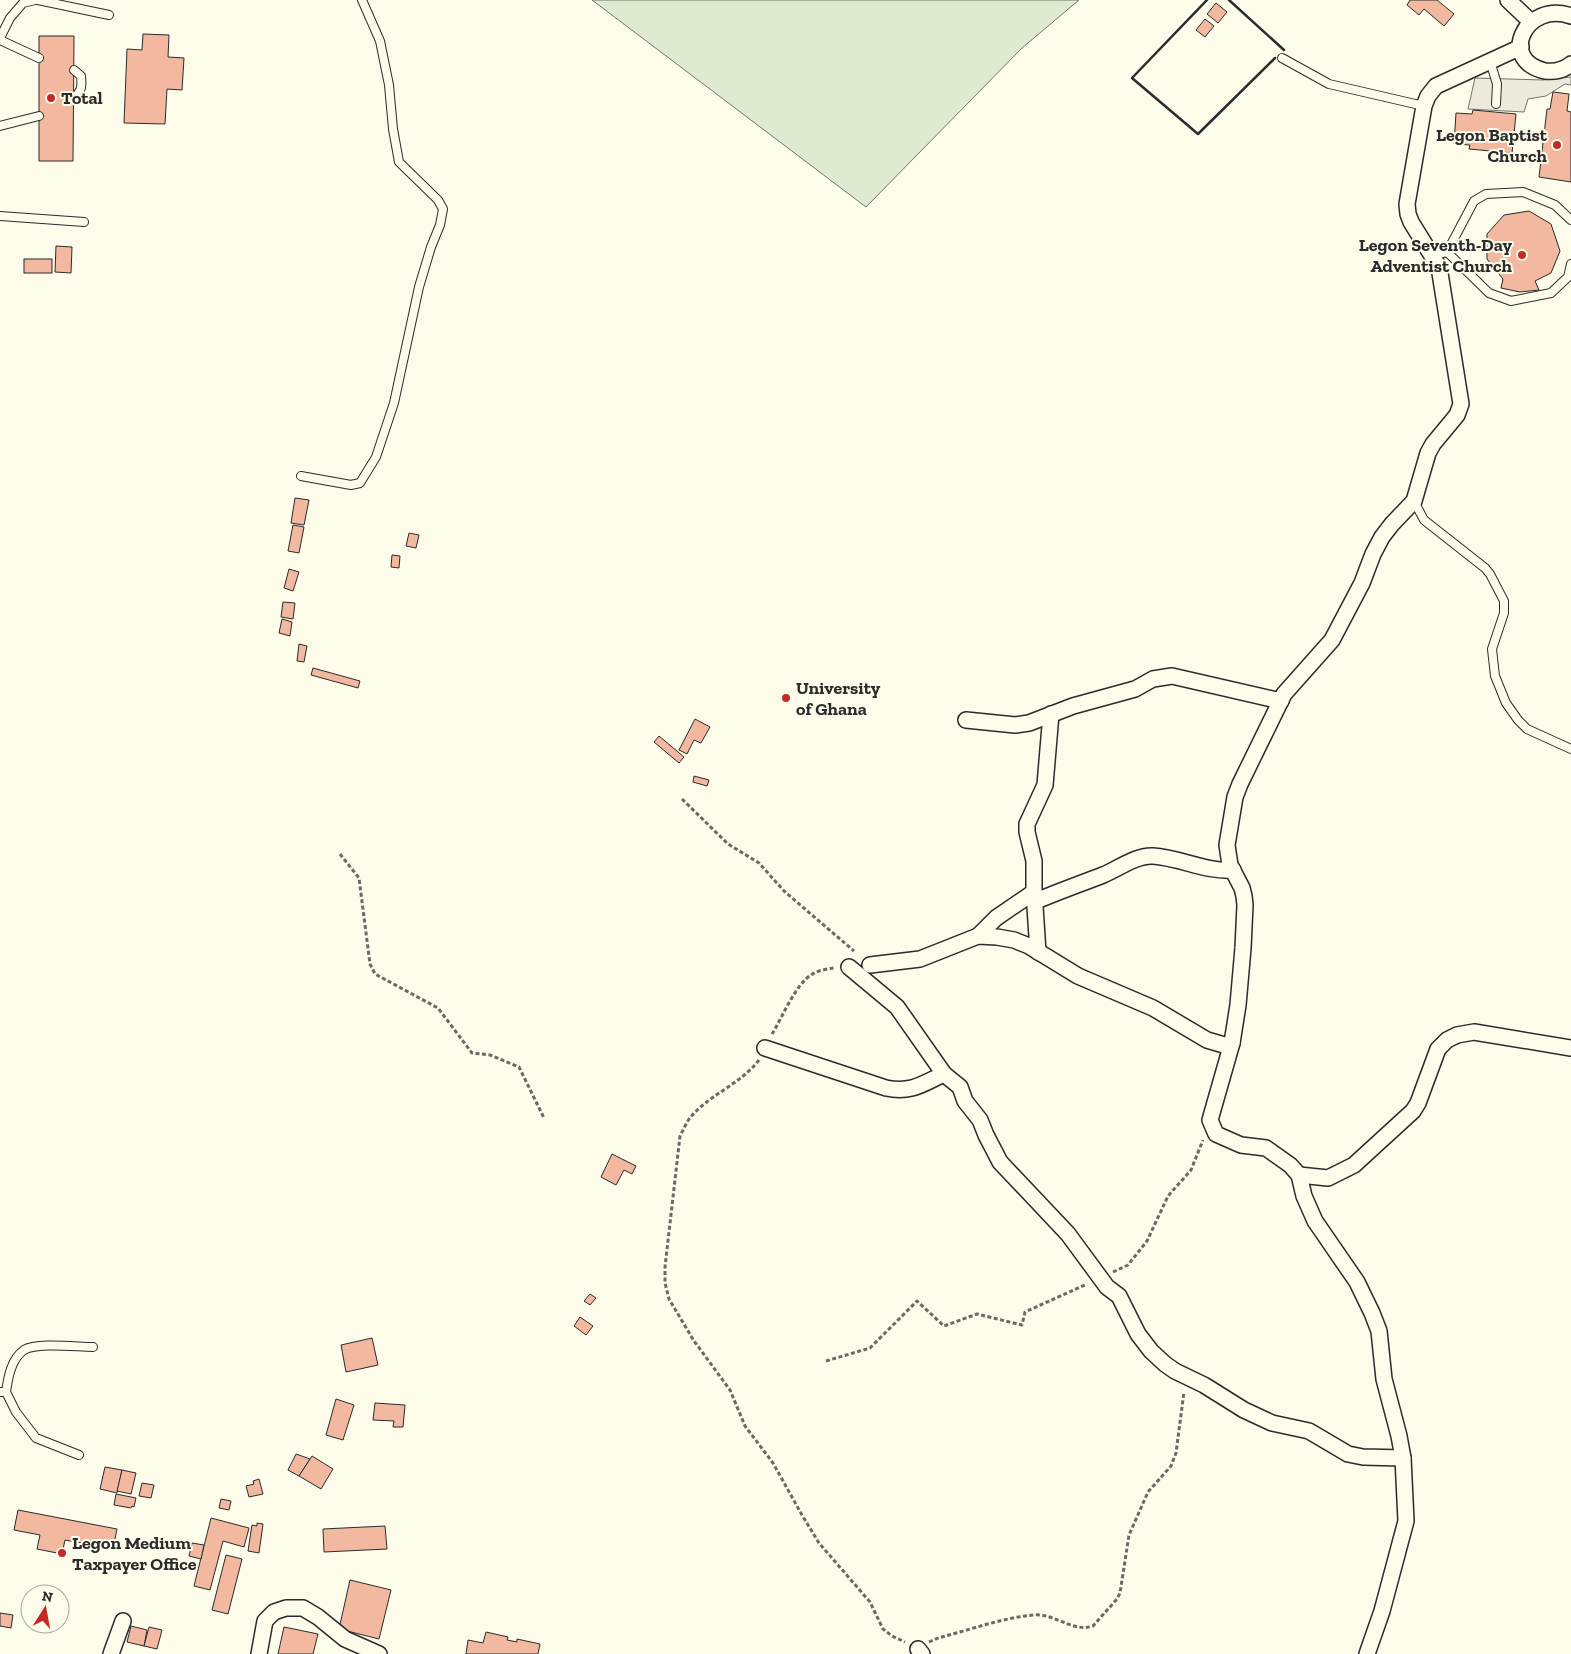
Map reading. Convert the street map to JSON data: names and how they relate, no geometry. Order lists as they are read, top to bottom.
{
  "places": [
    "Total",
    "Legon Baptist Church",
    "Legon Seventh-Day Adventist Church",
    "University of Ghana",
    "Legon Medium Taxpayer Office"
  ],
  "north": "top"
}
